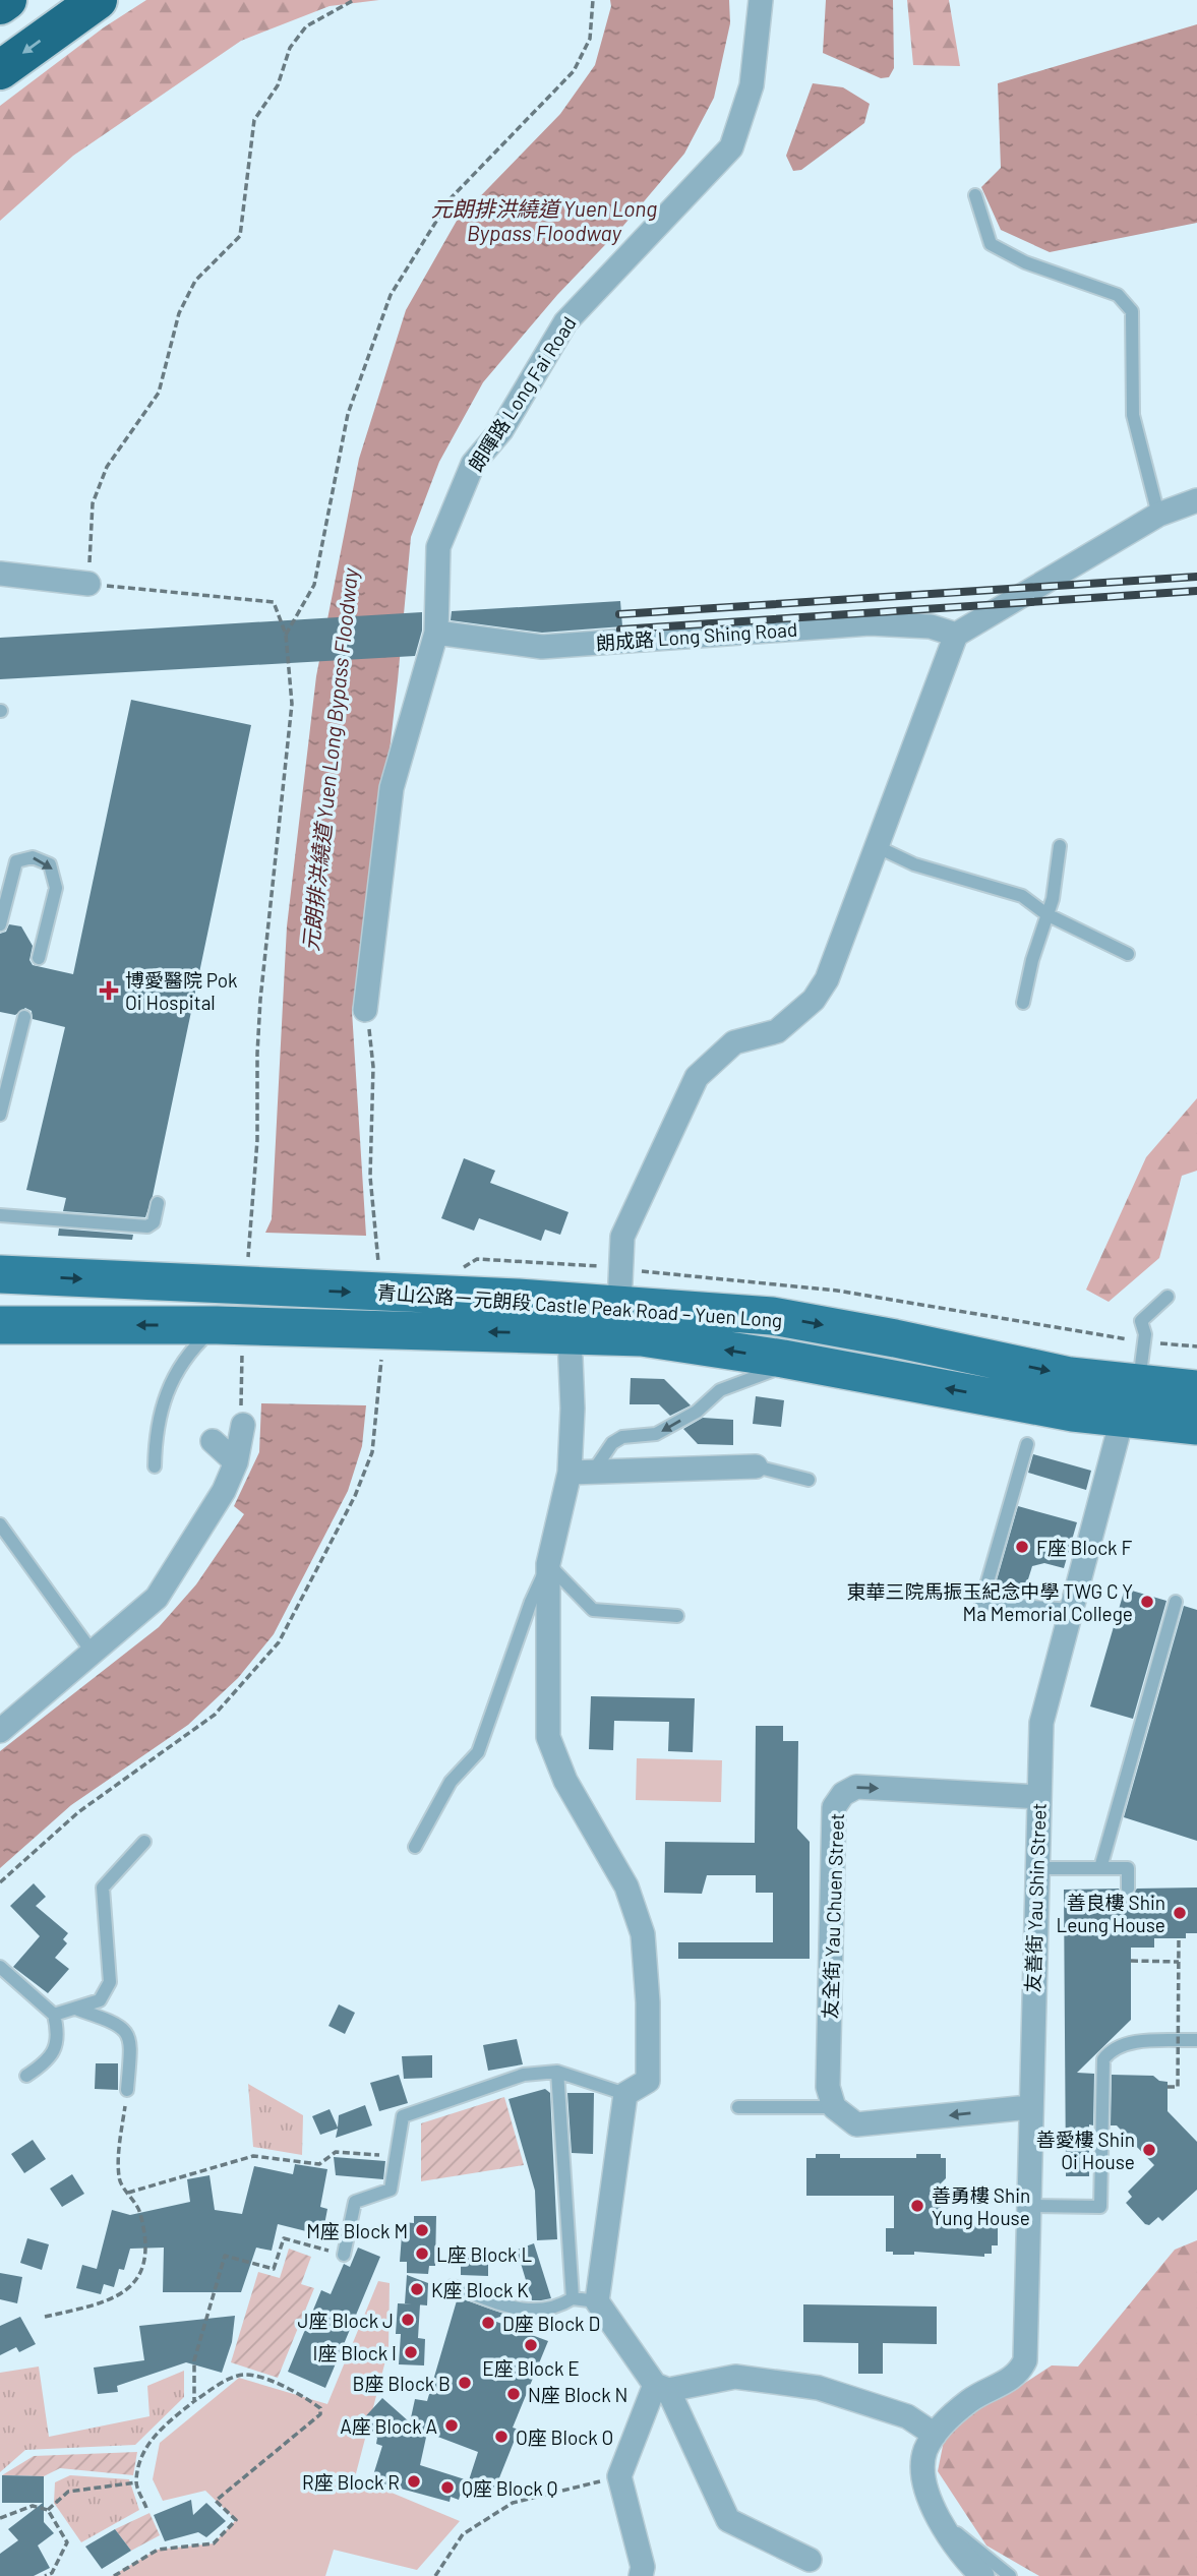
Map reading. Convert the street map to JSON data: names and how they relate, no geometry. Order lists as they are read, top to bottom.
{
  "streets": {
    "main road": ["青山公路－元朗段 Castle Peak Road – Yuen Long"],
    "street": [
      "朗暉路 Long Fai Road",
      "朗成路 Long Shing Road",
      "友善街 Yau Shin Street",
      "友全街 Yau Chuen Street"
    ]
  },
  "crossings": [
    ["朗暉路 Long Fai Road", "朗成路 Long Shing Road"],
    ["青山公路－元朗段 Castle Peak Road – Yuen Long", "友善街 Yau Shin Street"],
    ["友善街 Yau Shin Street", "友全街 Yau Chuen Street"]
  ],
  "water": ["元朗排洪繞道 Yuen Long Bypass Floodway"],
  "places": {
    "health": ["博愛醫院 Pok Oi Hospital"],
    "other": [
      "F座 Block F",
      "東華三院馬振玉紀念中學 TWG C Y Ma Memorial College",
      "善良樓 Shin Leung House",
      "善愛樓 Shin Oi House",
      "善勇樓 Shin Yung House",
      "M座 Block M",
      "L座 Block L",
      "K座 Block K",
      "J座 Block J",
      "D座 Block D",
      "E座 Block E",
      "I座 Block I",
      "B座 Block B",
      "N座 Block N",
      "A座 Block A",
      "O座 Block O",
      "R座 Block R",
      "Q座 Block Q"
    ]
  }
}
